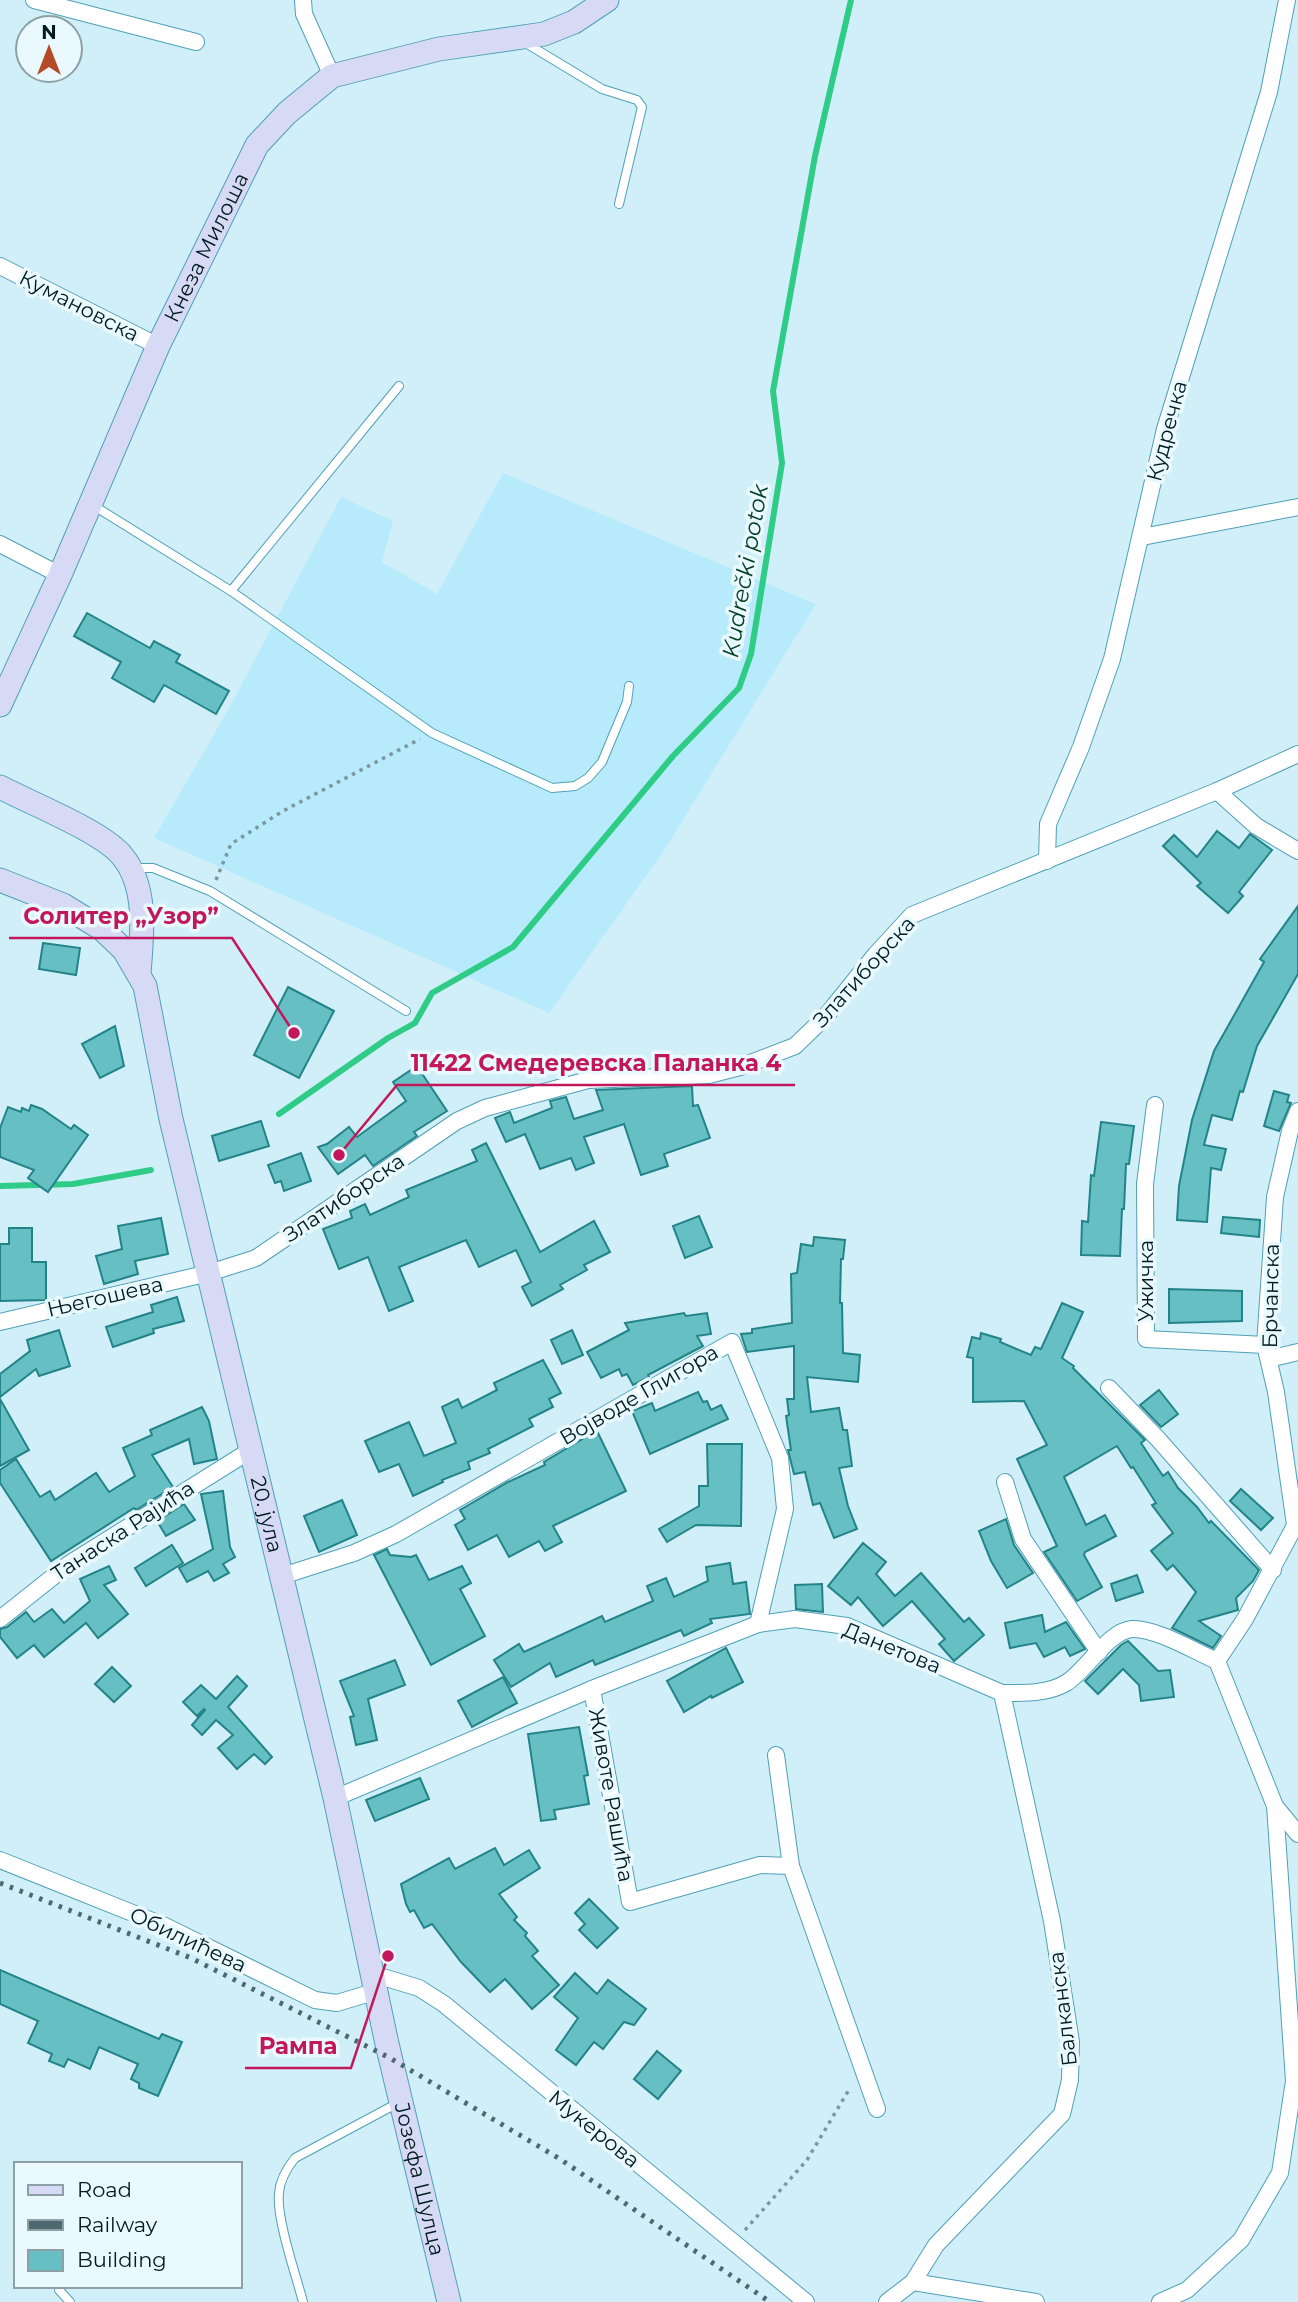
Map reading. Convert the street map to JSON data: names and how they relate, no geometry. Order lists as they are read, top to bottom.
{
  "streets": {
    "main road": ["Кнеза Милоша", "20. јула", "Јозефа Шулца"],
    "street": [
      "Кумановска",
      "Кудречка",
      "Златиборска",
      "Ужичка",
      "Брчанска",
      "Његошева",
      "Војводе Глигора",
      "Танаска Рајића",
      "Данетова",
      "Животе Рашића",
      "Обилићева",
      "Балканска",
      "Мукерова"
    ]
  },
  "crossings": [
    ["Кнеза Милоша", "Кумановска"],
    ["Кудречка", "Златиборска"],
    ["Златиборска", "Његошева"],
    ["Златиборска", "20. јула"],
    ["Ужичка", "Брчанска"],
    ["Његошева", "20. јула"],
    ["Војводе Глигора", "20. јула"],
    ["Војводе Глигора", "Данетова"],
    ["20. јула", "Танаска Рајића"],
    ["20. јула", "Данетова"],
    ["20. јула", "Обилићева"],
    ["20. јула", "Мукерова"],
    ["20. јула", "Јозефа Шулца"],
    ["Данетова", "Животе Рашића"],
    ["Данетова", "Балканска"],
    ["Обилићева", "Мукерова"]
  ],
  "water": ["Kudrečki potok"],
  "places": ["Солитер „Узор”", "11422 Смедеревска Паланка 4", "Рампа"],
  "legend": ["Road", "Railway", "Building"],
  "north": "top"
}
